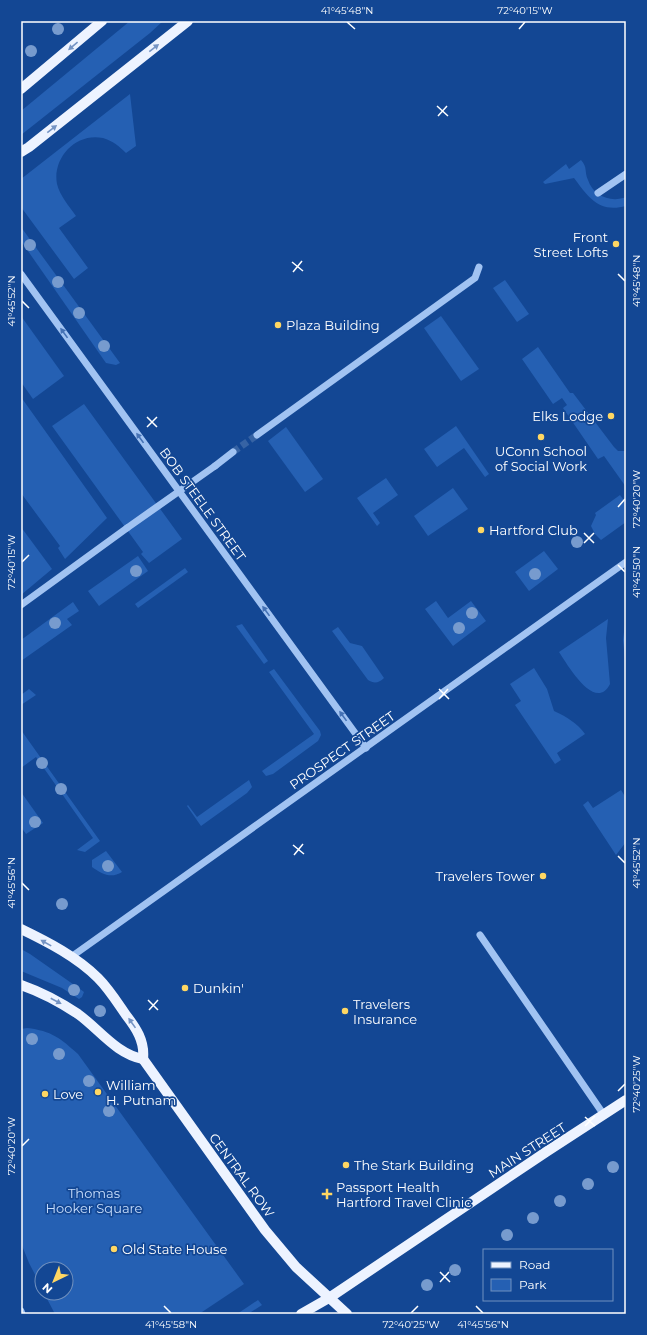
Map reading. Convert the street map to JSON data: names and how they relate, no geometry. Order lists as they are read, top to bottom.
{
  "streets": {
    "main road": ["MAIN STREET", "CENTRAL ROW"],
    "street": ["BOB STEELE STREET", "PROSPECT STREET"]
  },
  "crossings": [
    ["BOB STEELE STREET", "PROSPECT STREET"],
    ["MAIN STREET", "CENTRAL ROW"]
  ],
  "one_way": ["BOB STEELE STREET"],
  "parks": ["Thomas Hooker Square"],
  "places": {
    "other": [
      "Front Street Lofts",
      "Plaza Building",
      "Elks Lodge",
      "UConn School of Social Work",
      "Hartford Club",
      "Travelers Tower",
      "Dunkin'",
      "Travelers Insurance",
      "William H. Putnam",
      "Love",
      "The Stark Building",
      "Old State House"
    ],
    "health": ["Passport Health Hartford Travel Clinic"]
  },
  "legend": ["Road", "Park"],
  "north": "bottom left",
  "coordinates": [
    "41°45'48\"N",
    "72°40'15\"W",
    "41°45'52\"N",
    "72°40'20\"W",
    "41°45'50\"N",
    "41°45'56\"N",
    "72°40'25\"W",
    "41°45'58\"N"
  ]
}
